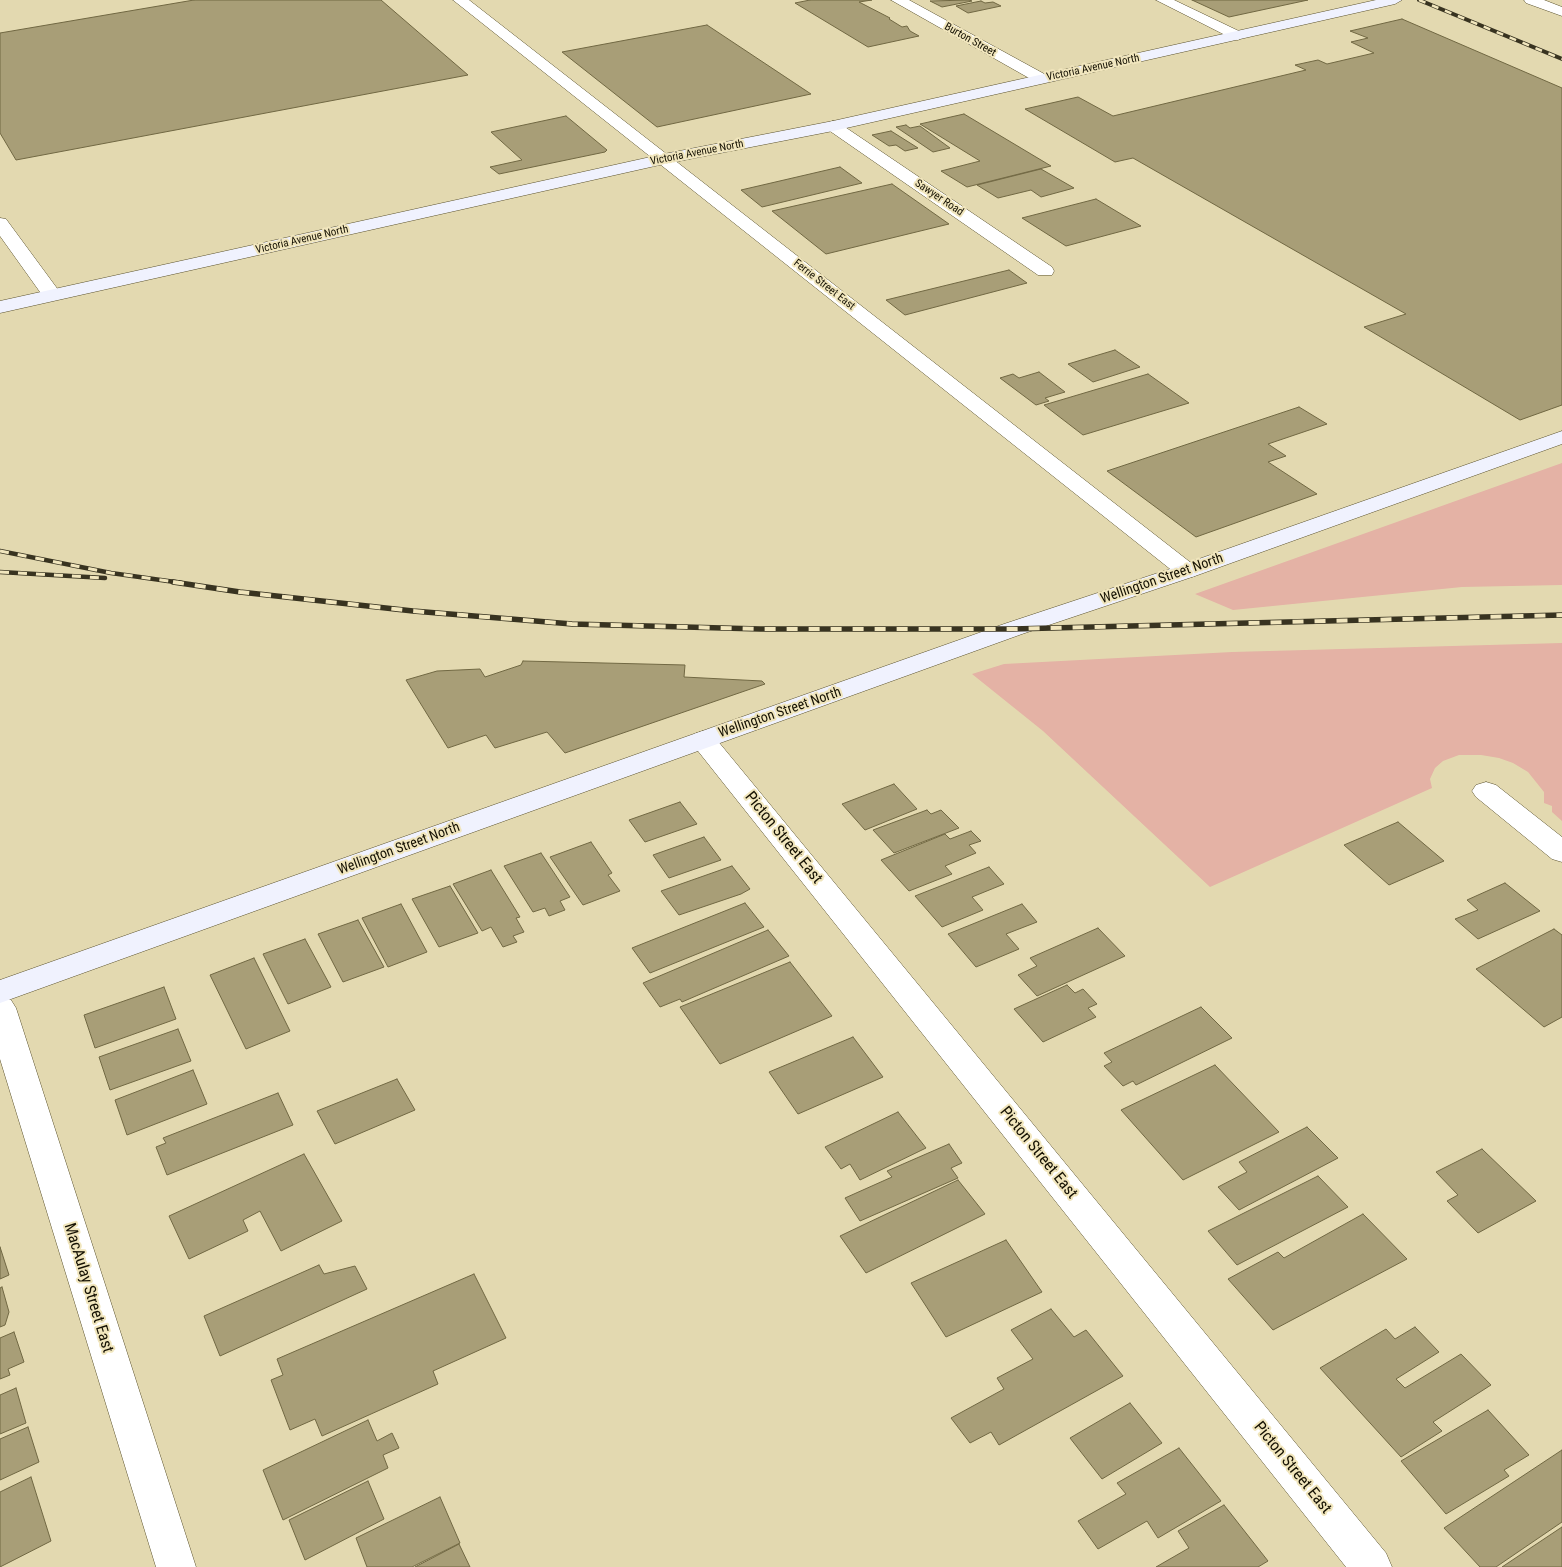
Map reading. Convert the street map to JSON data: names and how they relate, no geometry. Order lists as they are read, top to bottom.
{
  "streets": {
    "main road": ["Victoria Avenue North", "Wellington Street North"],
    "street": [
      "Burton Street",
      "Sawyer Road",
      "Ferrie Street East",
      "Picton Street East",
      "MacAulay Street East"
    ]
  },
  "crossings": [
    ["Burton Street", "Victoria Avenue North"],
    ["Victoria Avenue North", "Sawyer Road"],
    ["Victoria Avenue North", "Ferrie Street East"],
    ["Ferrie Street East", "Wellington Street North"],
    ["Wellington Street North", "Picton Street East"]
  ]
}
